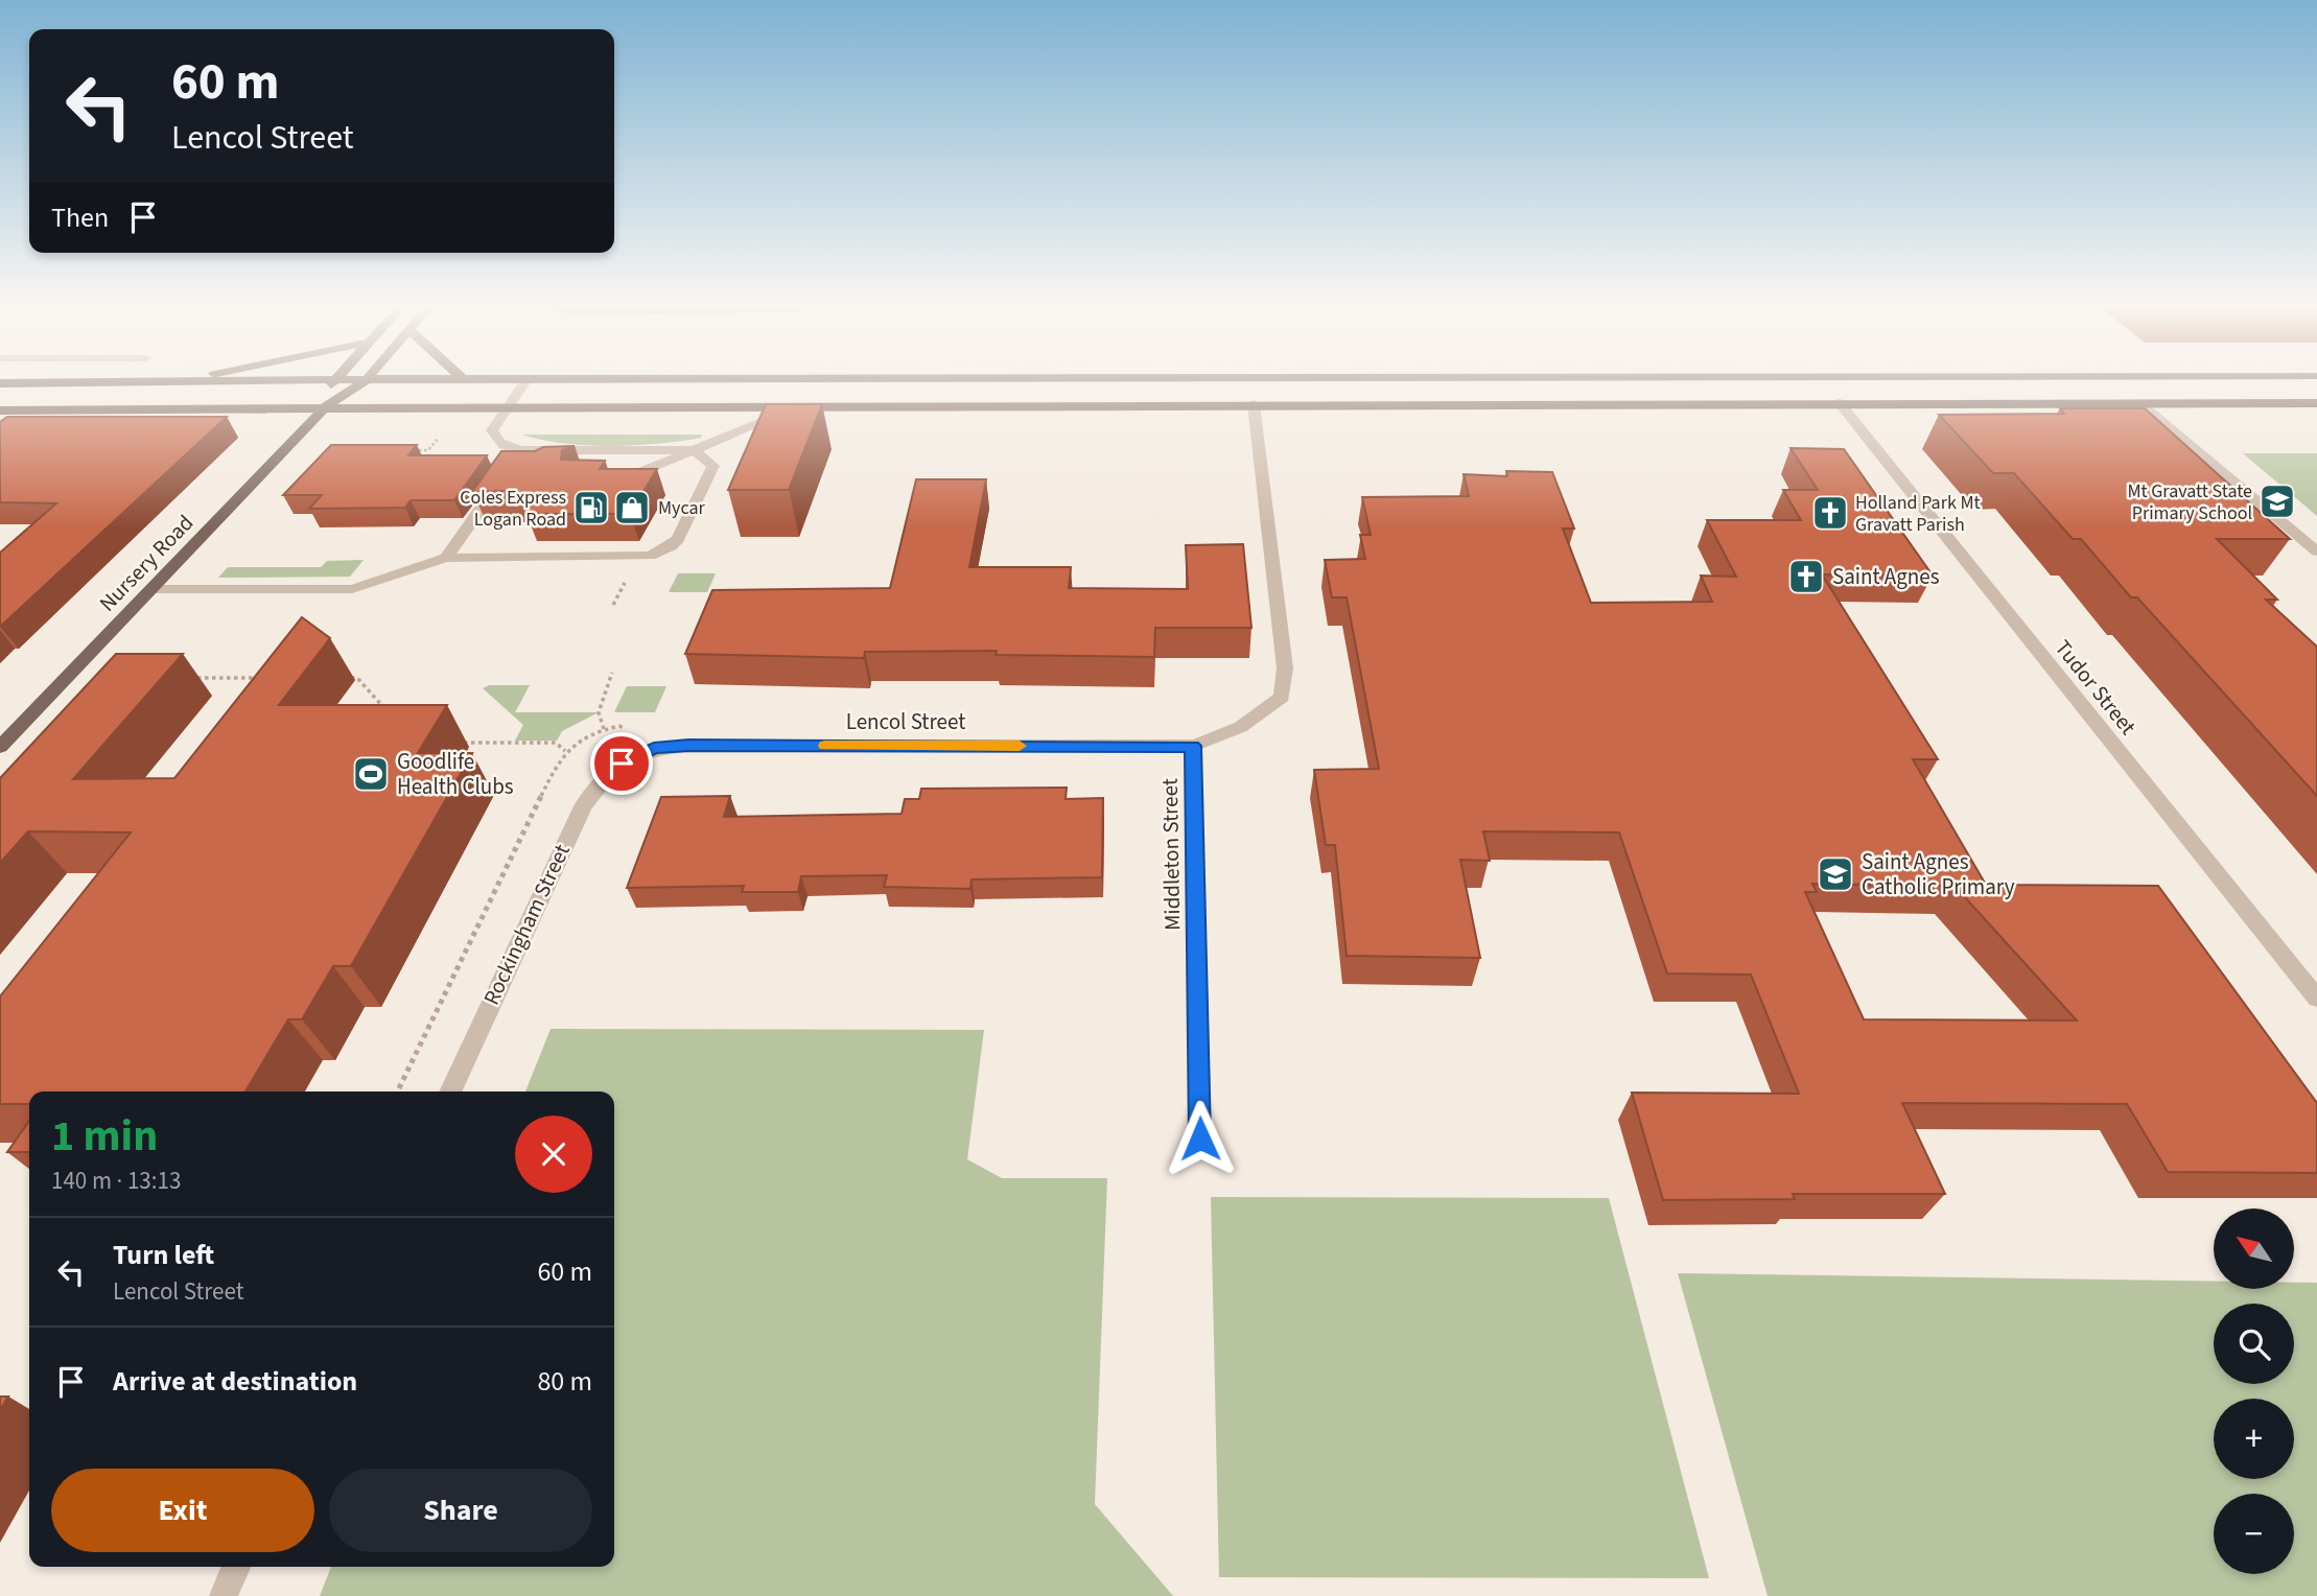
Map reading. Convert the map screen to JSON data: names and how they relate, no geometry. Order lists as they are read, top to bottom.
{
  "streets": {
    "main road": ["Nursery Road"],
    "street": [
      "Tudor Street",
      "Lencol Street",
      "Middleton Street",
      "Rockingham Street"
    ]
  },
  "crossings": [
    ["Lencol Street", "Middleton Street"],
    ["Lencol Street", "Rockingham Street"]
  ],
  "places": {
    "school or university": ["Mt Gravatt State Primary School", "Saint Agnes Catholic Primary"],
    "fuel station": ["Coles Express Logan Road"],
    "shop": ["Mycar"],
    "church": ["Holland Park Mt Gravatt Parish", "Saint Agnes"],
    "sports": ["Goodlife Health Clubs"]
  },
  "north": "top left",
  "page": {
    "turn": ["60 m", "Lencol Street"],
    "then": "Then",
    "heading": ["1 min", "140 m · 13:13"],
    "map_buttons": ["+", "−"],
    "list": [
      {
        "name": "Turn left",
        "note": "Lencol Street",
        "value": "60 m"
      },
      {
        "name": "Arrive at destination",
        "value": "80 m"
      }
    ],
    "buttons": ["Exit", "Share"]
  }
}
